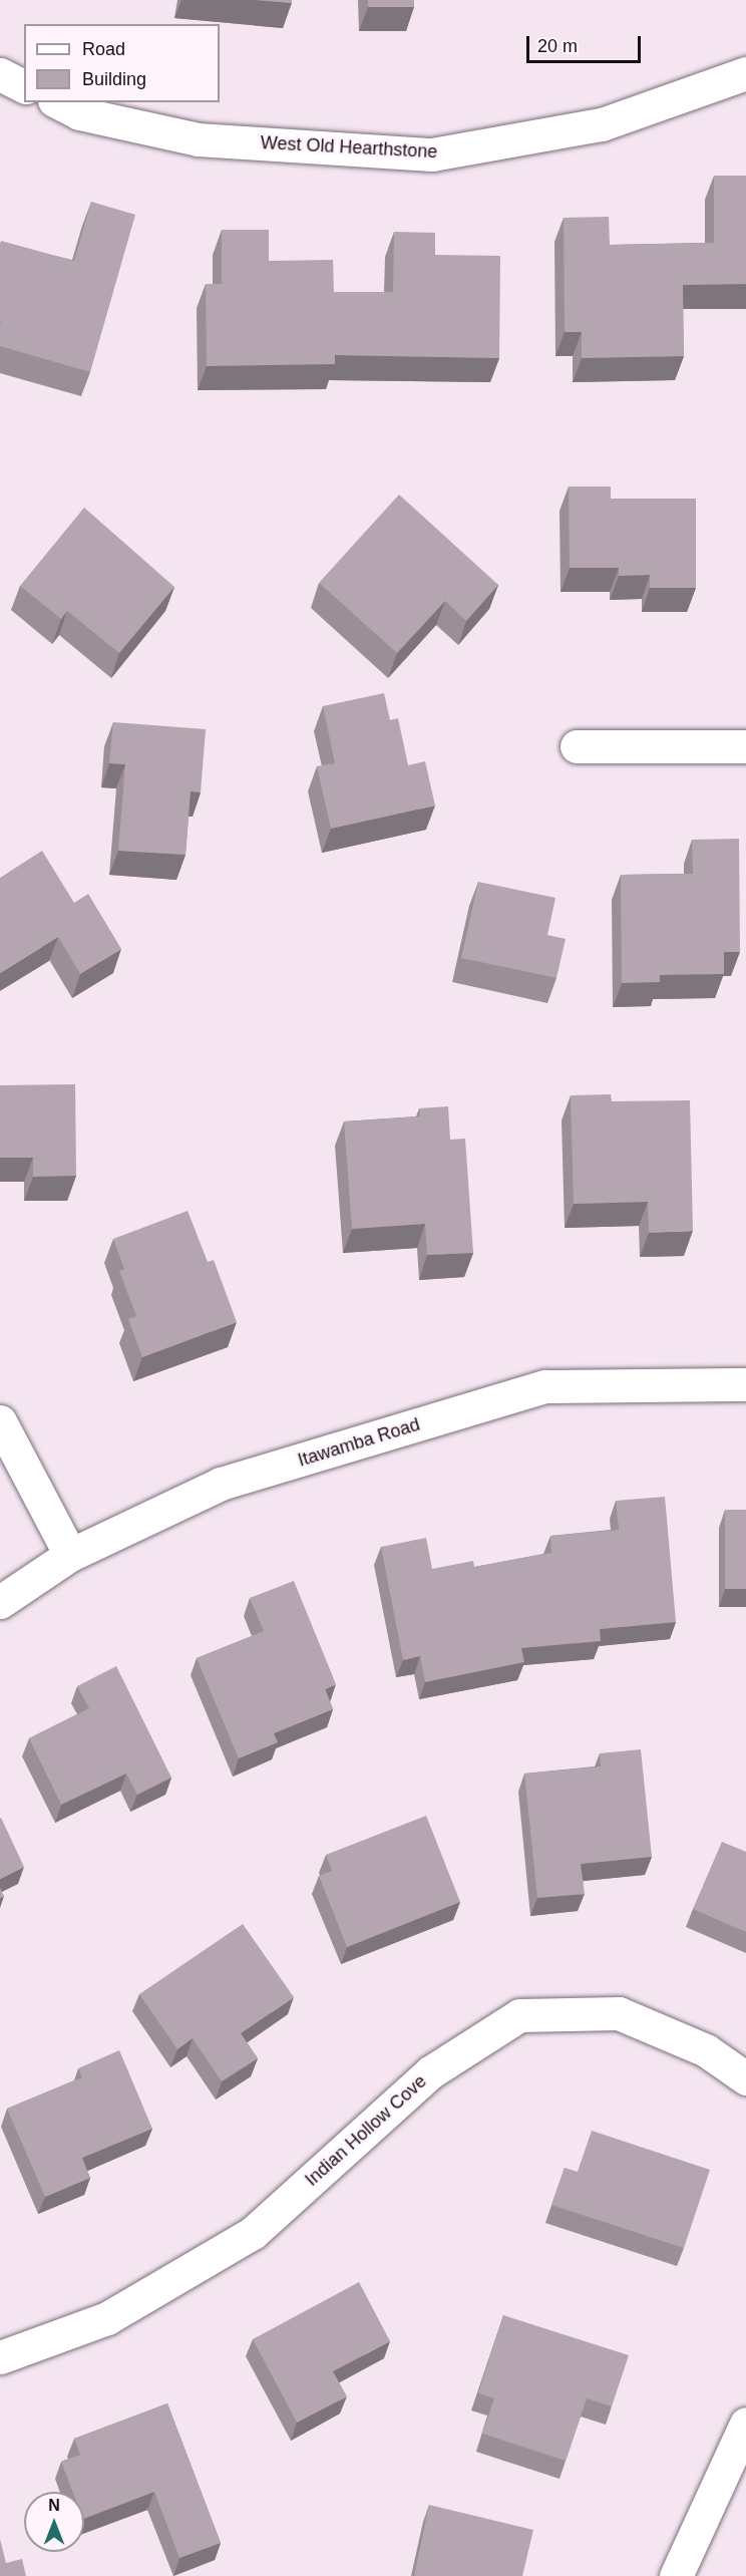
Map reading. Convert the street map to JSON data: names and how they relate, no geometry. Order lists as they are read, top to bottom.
{
  "streets": {
    "street": ["West Old Hearthstone", "Itawamba Road", "Indian Hollow Cove"]
  },
  "legend": ["Road", "Building"],
  "scale_bar": "20 m",
  "north": "top"
}
